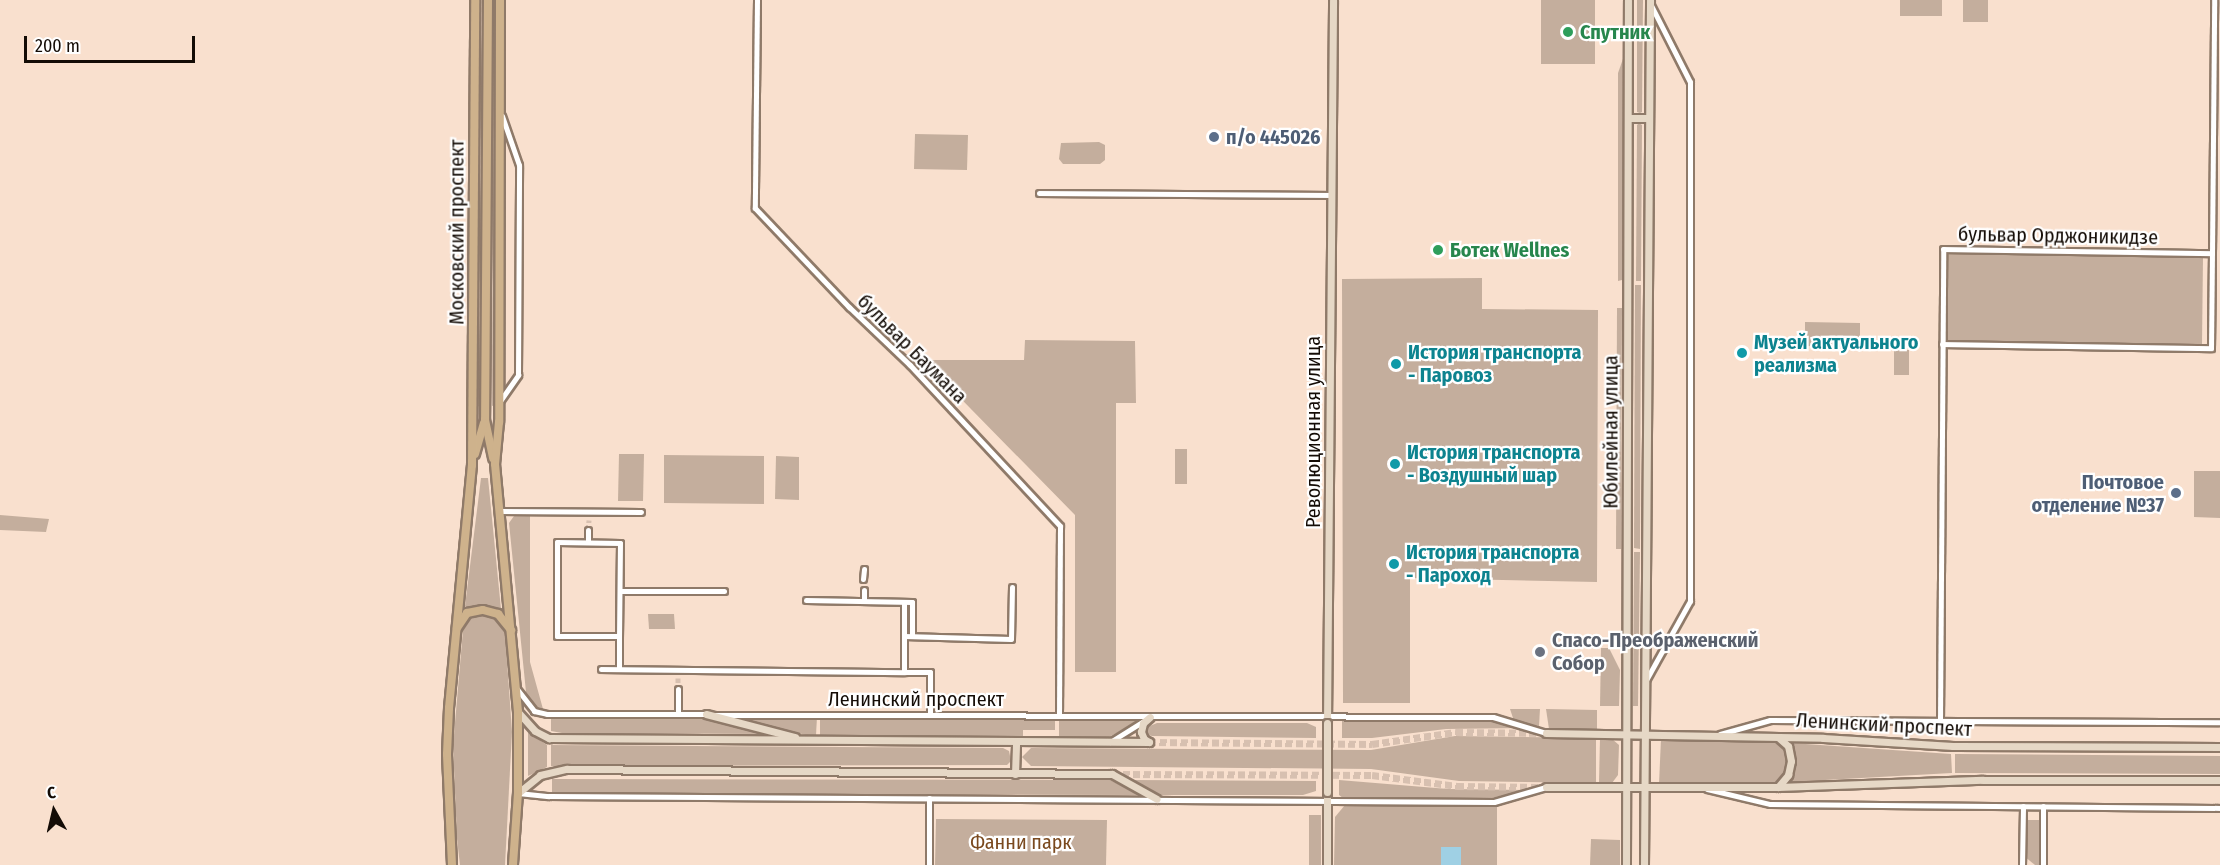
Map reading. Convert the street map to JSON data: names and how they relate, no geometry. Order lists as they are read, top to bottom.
{
  "streets": {
    "main road": [
      "Московский проспект",
      "Революционная улица",
      "Юбилейная улица",
      "Ленинский проспект"
    ],
    "street": ["бульвар Орджоникидзе", "бульвар Баумана"]
  },
  "crossings": [
    ["Московский проспект", "Ленинский проспект"],
    ["бульвар Баумана", "Ленинский проспект"],
    ["Революционная улица", "Ленинский проспект"],
    ["Юбилейная улица", "Ленинский проспект"]
  ],
  "parks": ["Фанни парк"],
  "places": [
    "Спутник",
    "п/о 445026",
    "Ботек Wellnes",
    "Музей актуального реализма",
    "История транспорта - Паровоз",
    "История транспорта - Воздушный шар",
    "Почтовое отделение №37",
    "История транспорта - Пароход",
    "Спасо-Преображенский Собор"
  ],
  "scale_bar": "200 m",
  "north": "top"
}
